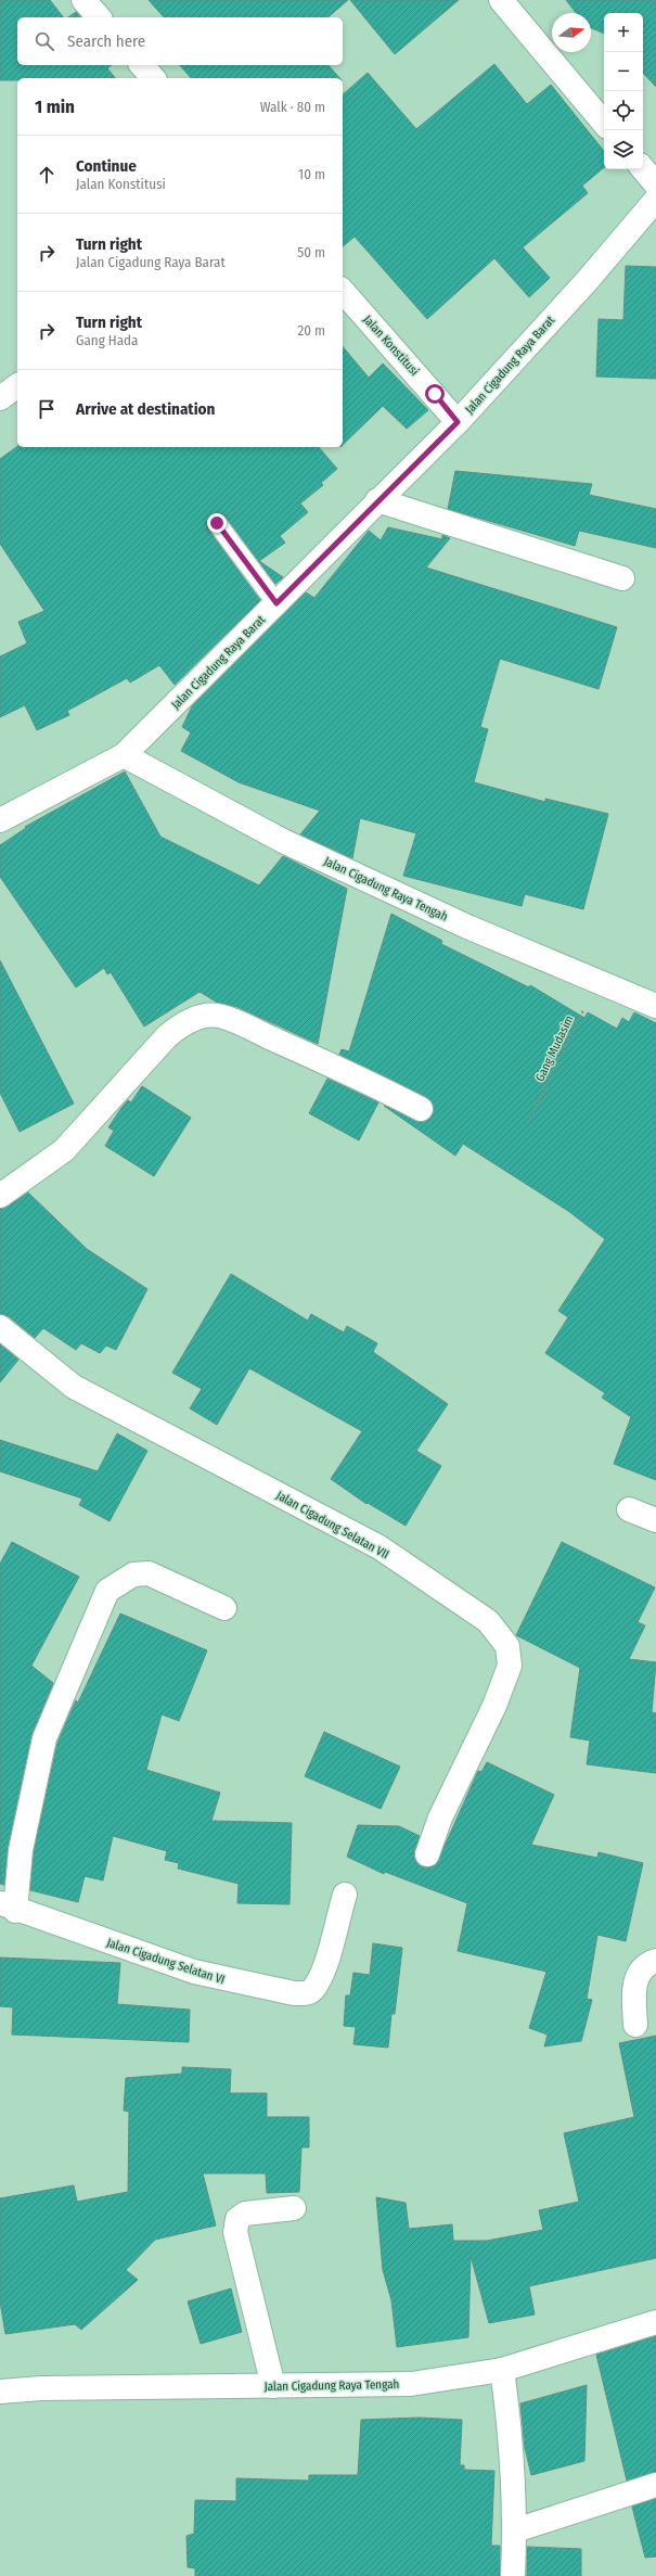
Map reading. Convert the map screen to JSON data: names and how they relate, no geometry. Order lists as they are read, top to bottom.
{
  "streets": {
    "street": [
      "Jalan Konstitusi",
      "Jalan Cigadung Raya Barat",
      "Jalan Cigadung Raya Tengah",
      "Jalan Cigadung Selatan VII",
      "Jalan Cigadung Selatan VI"
    ],
    "path": ["Gang Mudasim"]
  },
  "crossings": [
    ["Jalan Konstitusi", "Jalan Cigadung Raya Barat"],
    ["Jalan Cigadung Raya Barat", "Jalan Cigadung Raya Tengah"],
    ["Jalan Cigadung Raya Tengah", "Gang Mudasim"]
  ],
  "north": "right",
  "page": {
    "map_buttons": ["+", "−"],
    "search": "Search here",
    "heading": ["1 min", "Walk · 80 m"],
    "list": [
      ["Continue", "Jalan Konstitusi", "10 m"],
      ["Turn right", "Jalan Cigadung Raya Barat", "50 m"],
      ["Turn right", "Gang Hada", "20 m"],
      "Arrive at destination"
    ]
  }
}
